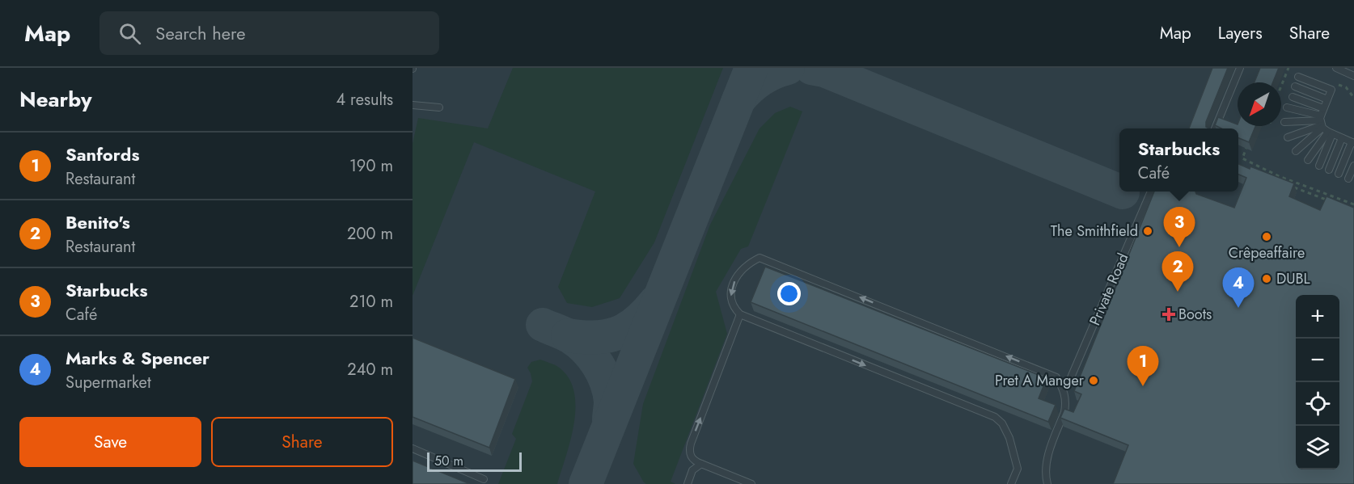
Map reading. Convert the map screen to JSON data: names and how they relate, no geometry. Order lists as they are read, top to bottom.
{
  "streets": {
    "lane": ["Private Road"]
  },
  "places": {
    "other": [
      "The Smithfield",
      "Crêpeaffaire",
      "DUBL",
      "Pret A Manger"
    ],
    "health": ["Boots"]
  },
  "scale_bar": "50 m",
  "north": "bottom left",
  "page": {
    "header": "Map",
    "search": "Search here",
    "nav": ["Map", "Layers", "Share"],
    "heading": ["Nearby", "4 results"],
    "popup": ["Starbucks", "Café"],
    "list": [
      {
        "mark": "1",
        "name": "Sanfords",
        "note": "Restaurant",
        "value": "190 m"
      },
      {
        "mark": "2",
        "name": "Benito's",
        "note": "Restaurant",
        "value": "200 m"
      },
      {
        "mark": "3",
        "name": "Starbucks",
        "note": "Café",
        "value": "210 m"
      },
      {
        "mark": "4",
        "name": "Marks & Spencer",
        "note": "Supermarket",
        "value": "240 m"
      }
    ],
    "pins": [
      "3",
      "2",
      "4",
      "1"
    ],
    "map_buttons": ["+", "−"],
    "buttons": ["Save", "Share"],
    "scale": "50 m"
  }
}
